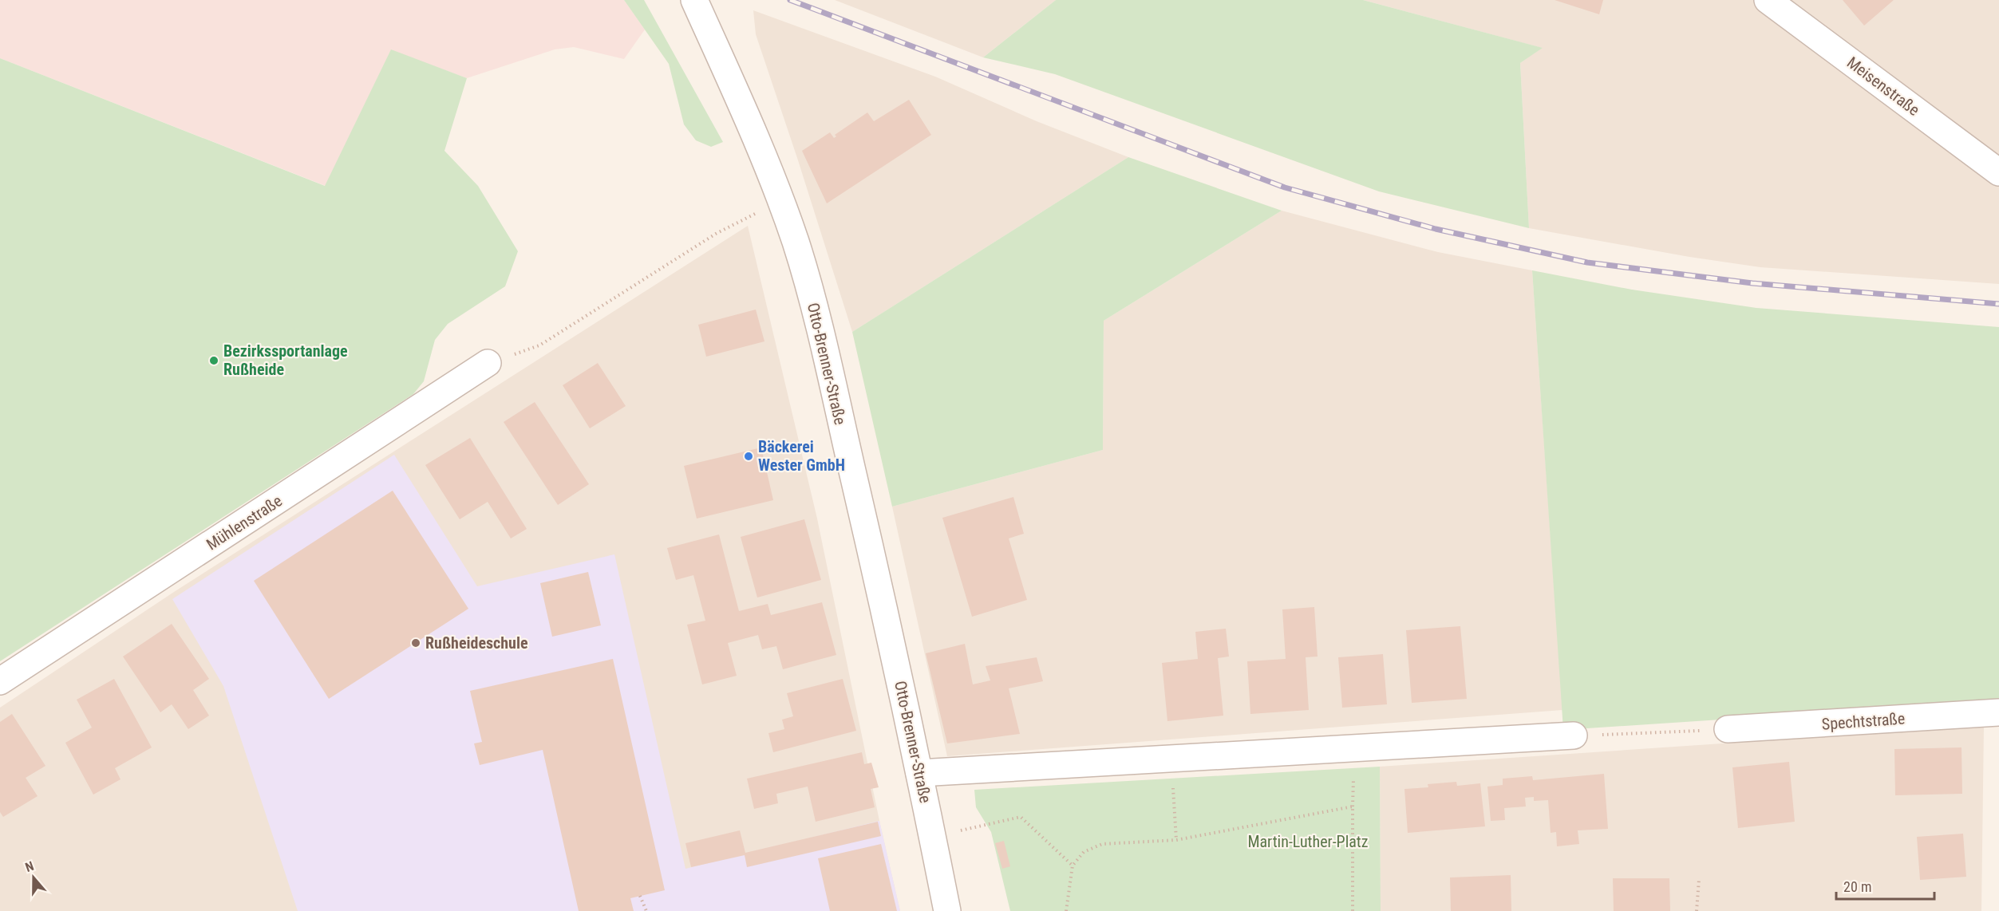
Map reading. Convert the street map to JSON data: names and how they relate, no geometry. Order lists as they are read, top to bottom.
{
  "streets": {
    "street": [
      "Meisenstraße",
      "Otto-Brenner-Straße",
      "Mühlenstraße",
      "Spechtstraße"
    ]
  },
  "parks": ["Martin-Luther-Platz"],
  "places": ["Bezirkssportanlage Rußheide", "Bäckerei Wester GmbH", "Rußheideschule"],
  "scale_bar": "20 m",
  "north": "top"
}
